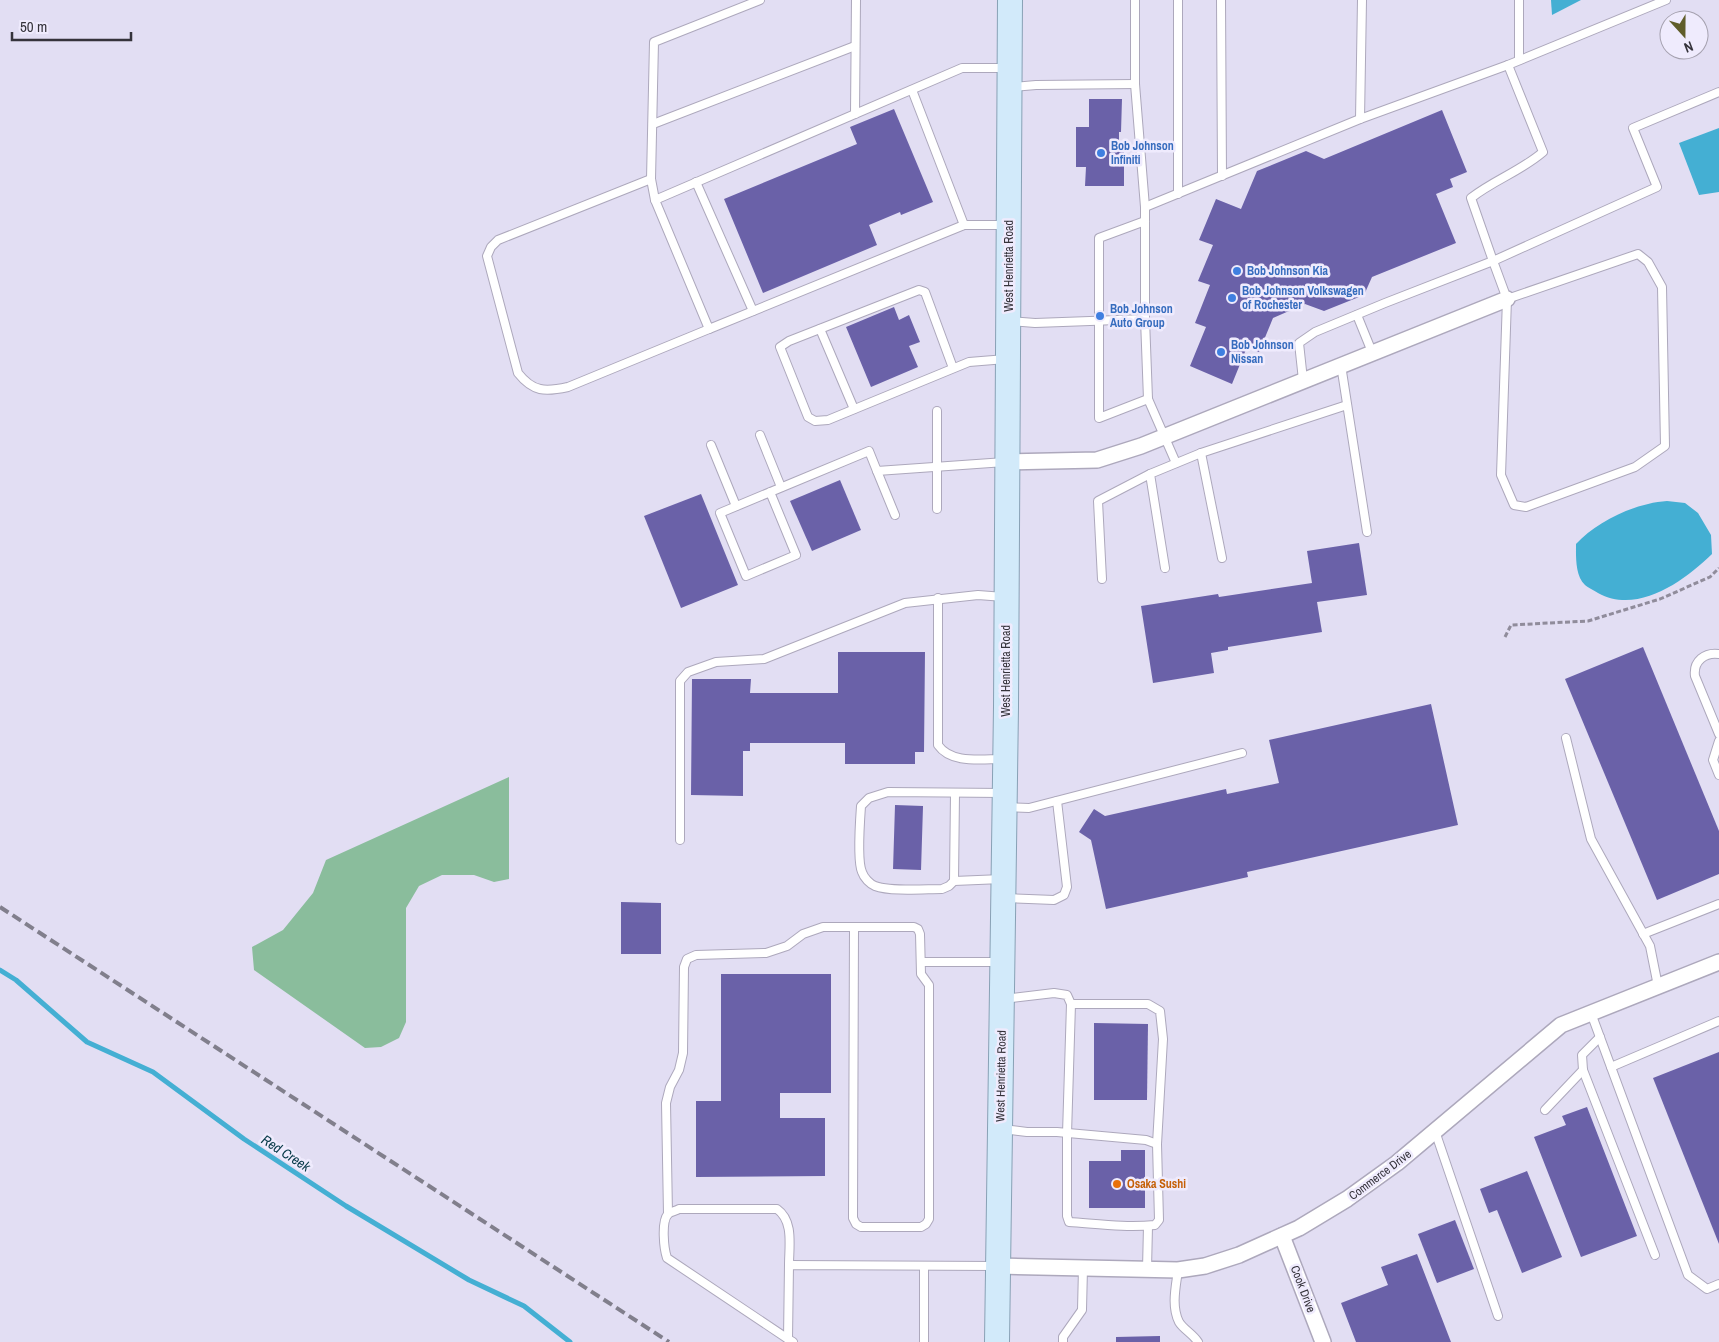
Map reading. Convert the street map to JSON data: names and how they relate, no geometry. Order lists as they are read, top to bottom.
{
  "streets": {
    "main road": ["West Henrietta Road"],
    "street": ["Commerce Drive", "Cook Drive"]
  },
  "crossings": [
    ["West Henrietta Road", "Commerce Drive"],
    ["Commerce Drive", "Cook Drive"]
  ],
  "water": ["Red Creek"],
  "places": [
    "Bob Johnson Infiniti",
    "Bob Johnson Kia",
    "Bob Johnson Volkswagen of Rochester",
    "Bob Johnson Auto Group",
    "Bob Johnson Nissan",
    "Osaka Sushi"
  ],
  "scale_bar": "50 m",
  "north": "bottom"
}
